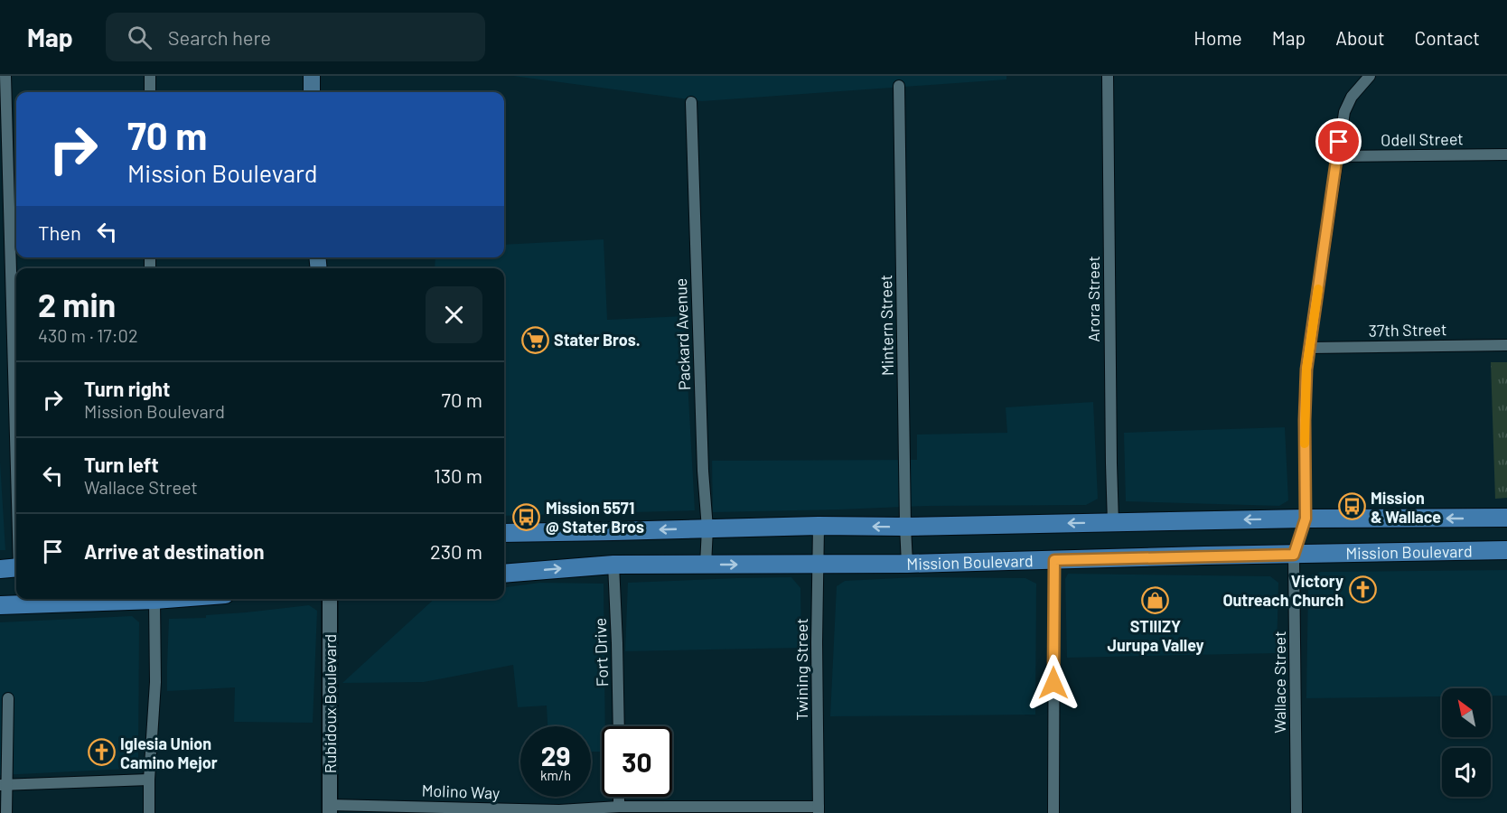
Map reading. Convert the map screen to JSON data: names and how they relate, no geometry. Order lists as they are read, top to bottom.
{
  "streets": {
    "main road": ["Mission Boulevard"],
    "street": [
      "Odell Street",
      "Arora Street",
      "Mintern Street",
      "37th Street",
      "Packard Avenue",
      "Fort Drive",
      "Twining Street",
      "Wallace Street",
      "Rubidoux Boulevard",
      "Molino Way"
    ]
  },
  "crossings": [
    ["Odell Street", "Wallace Street"],
    ["Arora Street", "Mission Boulevard"],
    ["Mintern Street", "Mission Boulevard"],
    ["37th Street", "Wallace Street"],
    ["Packard Avenue", "Mission Boulevard"],
    ["Mission Boulevard", "Fort Drive"],
    ["Mission Boulevard", "Twining Street"],
    ["Mission Boulevard", "Wallace Street"],
    ["Twining Street", "Molino Way"],
    ["Rubidoux Boulevard", "Molino Way"]
  ],
  "places": {
    "supermarket": ["Stater Bros."],
    "bus stop": ["Mission & Wallace", "Mission 5571 @ Stater Bros"],
    "church": ["Victory Outreach Church", "Iglesia Union Camino Mejor"],
    "shop": ["STIIIZY Jurupa Valley"]
  },
  "north": "top left",
  "page": {
    "header": "Map",
    "search": "Search here",
    "nav": [
      "Home",
      "Map",
      "About",
      "Contact"
    ],
    "turn": ["70 m", "Mission Boulevard"],
    "then": "Then",
    "heading": ["2 min", "430 m · 17:02"],
    "list": [
      {
        "name": "Turn right",
        "note": "Mission Boulevard",
        "value": "70 m"
      },
      {
        "name": "Turn left",
        "note": "Wallace Street",
        "value": "130 m"
      },
      {
        "name": "Arrive at destination",
        "value": "230 m"
      }
    ],
    "speed": "29 km/h",
    "limit": "30"
  }
}
